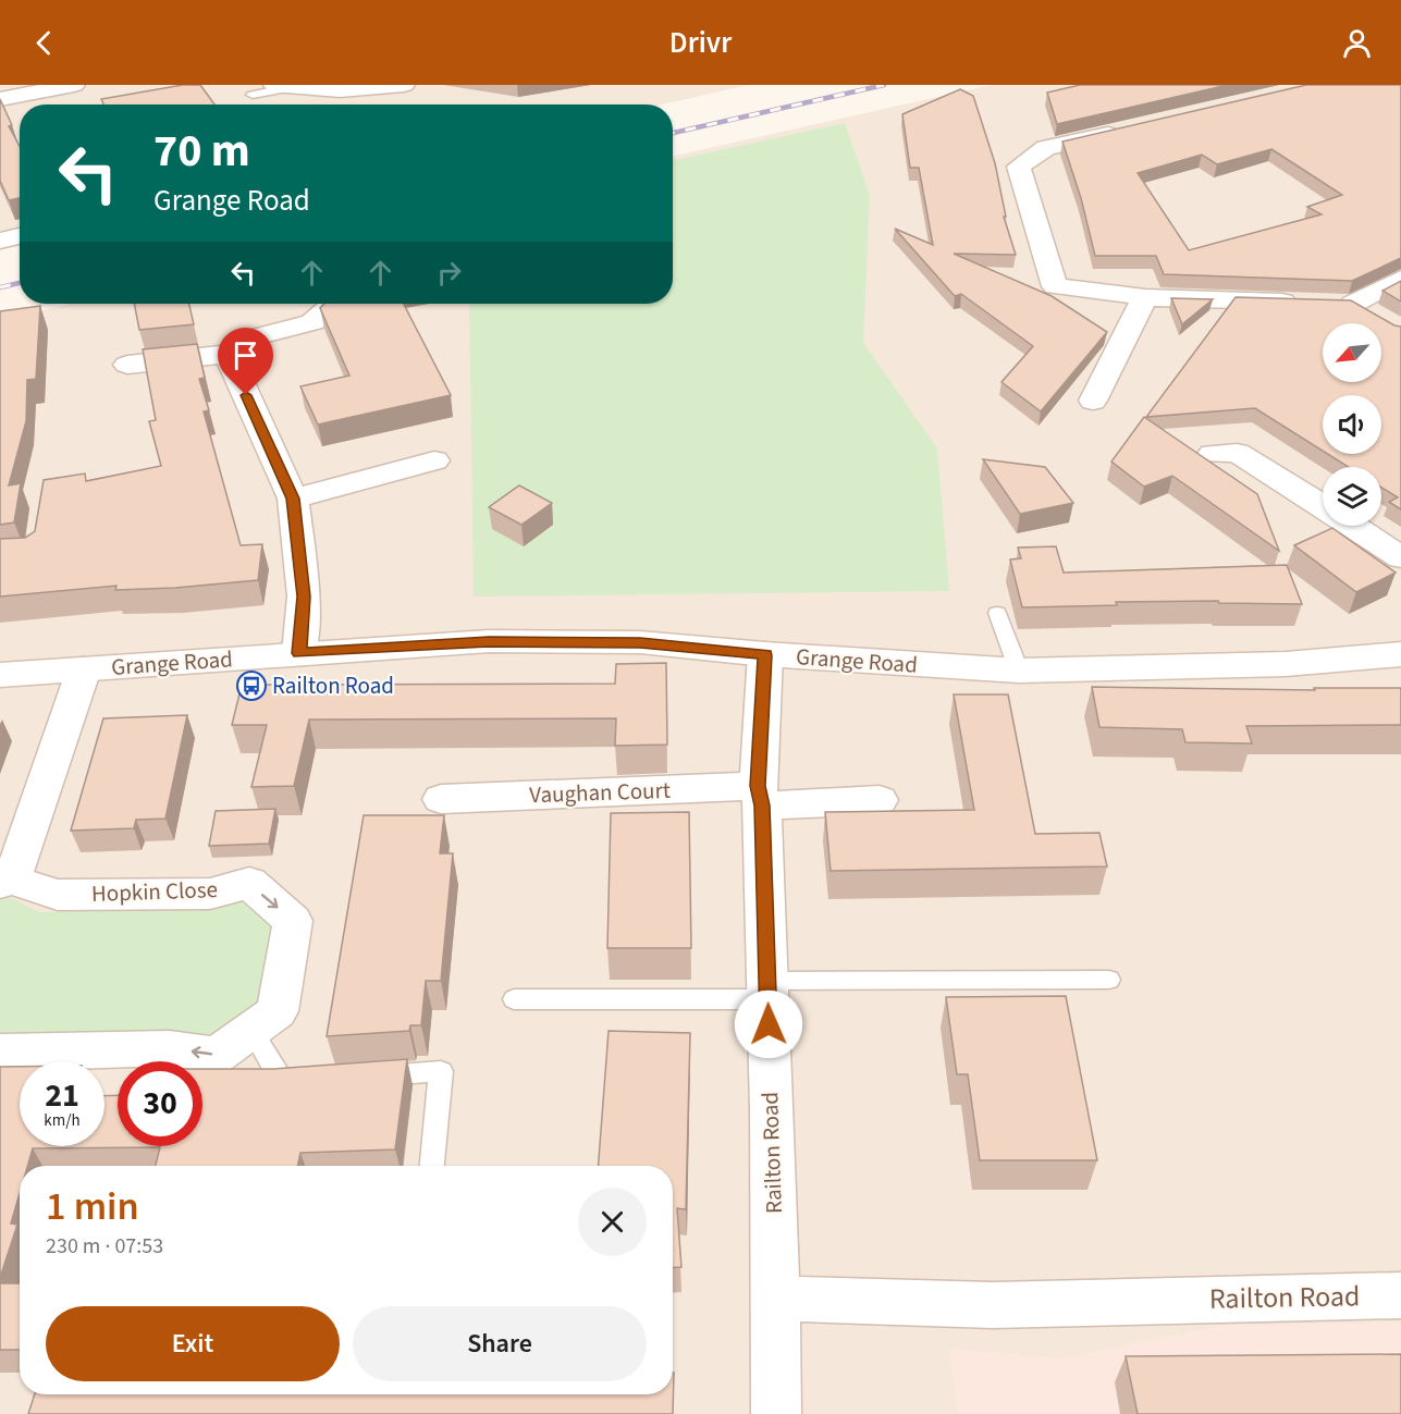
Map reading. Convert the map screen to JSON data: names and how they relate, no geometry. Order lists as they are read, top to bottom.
{
  "streets": {
    "street": [
      "Grange Road",
      "Vaughan Court",
      "Hopkin Close",
      "Railton Road"
    ]
  },
  "crossings": [
    ["Grange Road", "Hopkin Close"],
    ["Grange Road", "Railton Road"],
    ["Vaughan Court", "Railton Road"]
  ],
  "places": {
    "bus stop": ["Railton Road"]
  },
  "north": "bottom left",
  "page": {
    "header": "Drivr",
    "turn": ["70 m", "Grange Road"],
    "speed": "21 km/h",
    "limit": "30",
    "heading": ["1 min", "230 m · 07:53"],
    "buttons": ["Exit", "Share"]
  }
}
